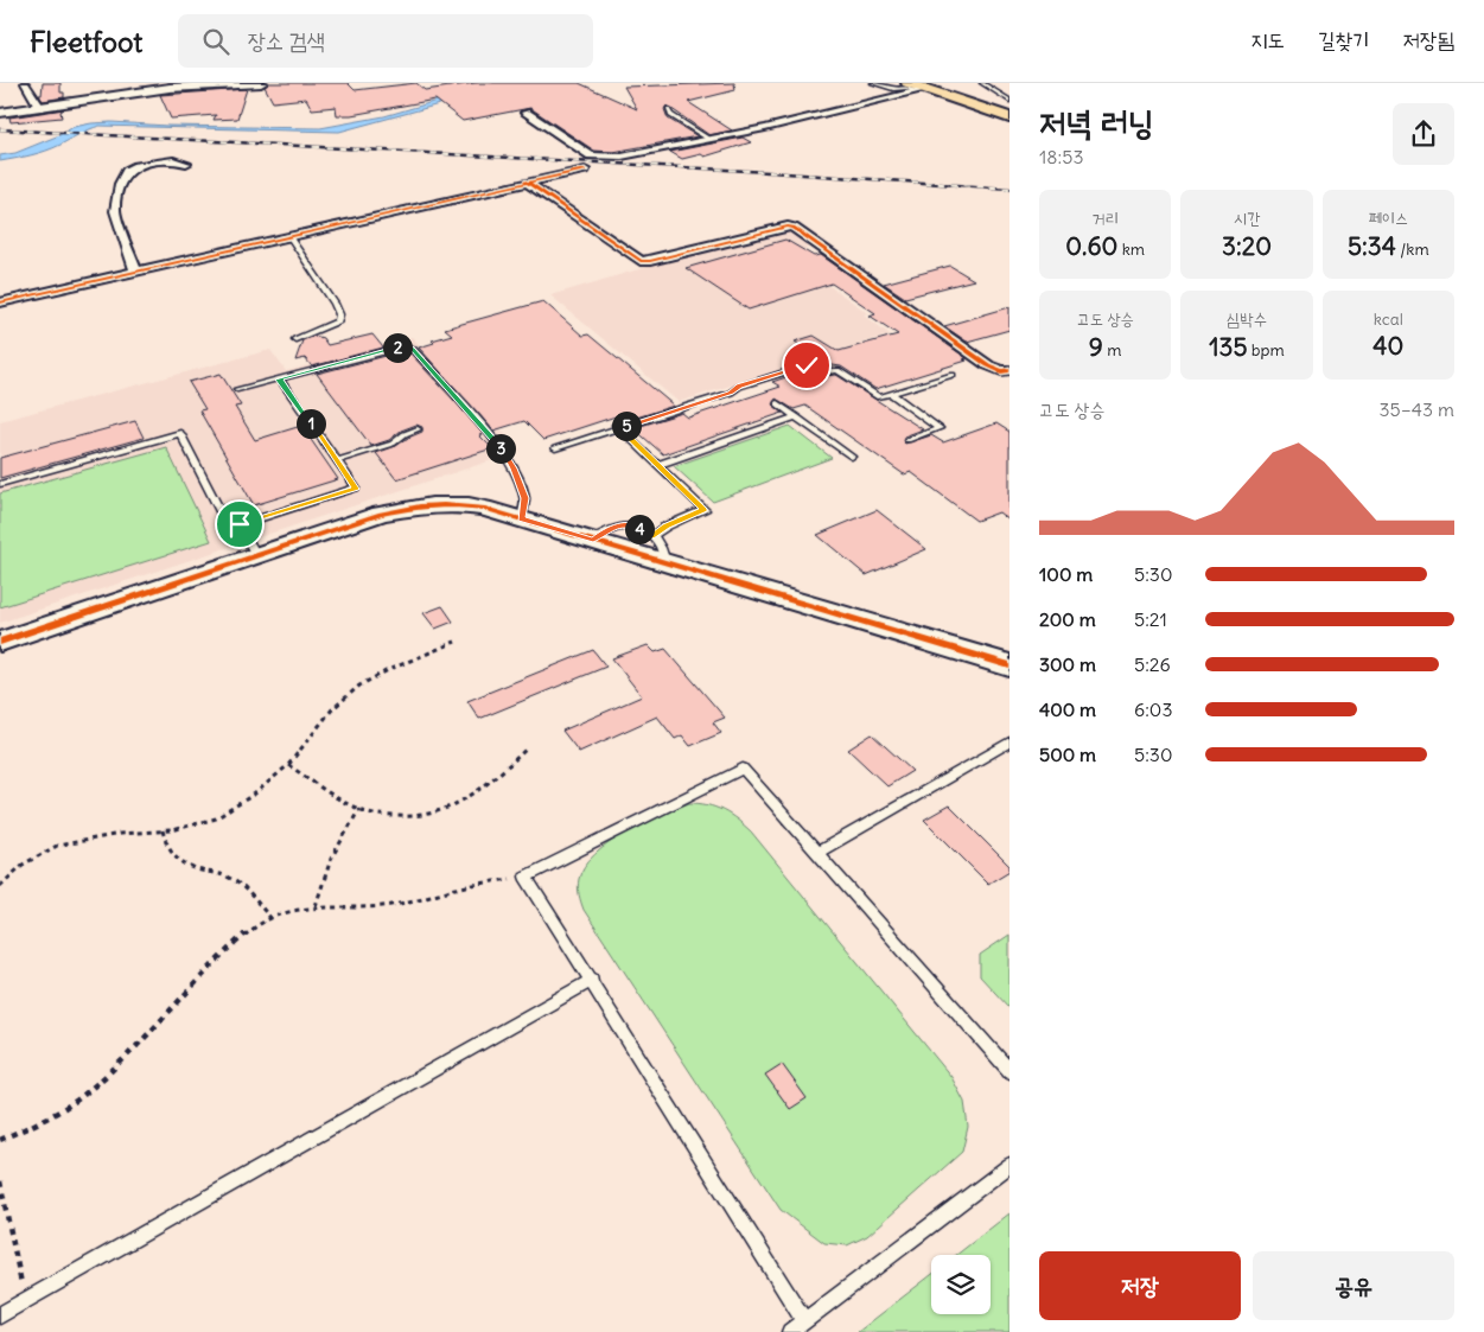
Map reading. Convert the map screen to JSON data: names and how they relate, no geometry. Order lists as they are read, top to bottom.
{
  "page": {
    "header": "Fleetfoot",
    "search": "장소 검색",
    "nav": ["지도", "길찾기", "저장됨"],
    "heading": ["저녁 러닝", "18:53"],
    "stats": [
      ["거리", "0.60 km"],
      ["시간", "3:20"],
      ["페이스", "5:34 /km"],
      ["고도 상승", "9 m"],
      ["심박수", "135 bpm"],
      ["kcal", "40"]
    ],
    "pins": [
      "2",
      "1",
      "5",
      "3",
      "4"
    ],
    "chart": ["고도 상승", "35–43 m"],
    "list": [
      {
        "name": "100 m",
        "note": "5:30"
      },
      {
        "name": "200 m",
        "note": "5:21"
      },
      {
        "name": "300 m",
        "note": "5:26"
      },
      {
        "name": "400 m",
        "note": "6:03"
      },
      {
        "name": "500 m",
        "note": "5:30"
      }
    ],
    "buttons": ["저장", "공유"]
  }
}
